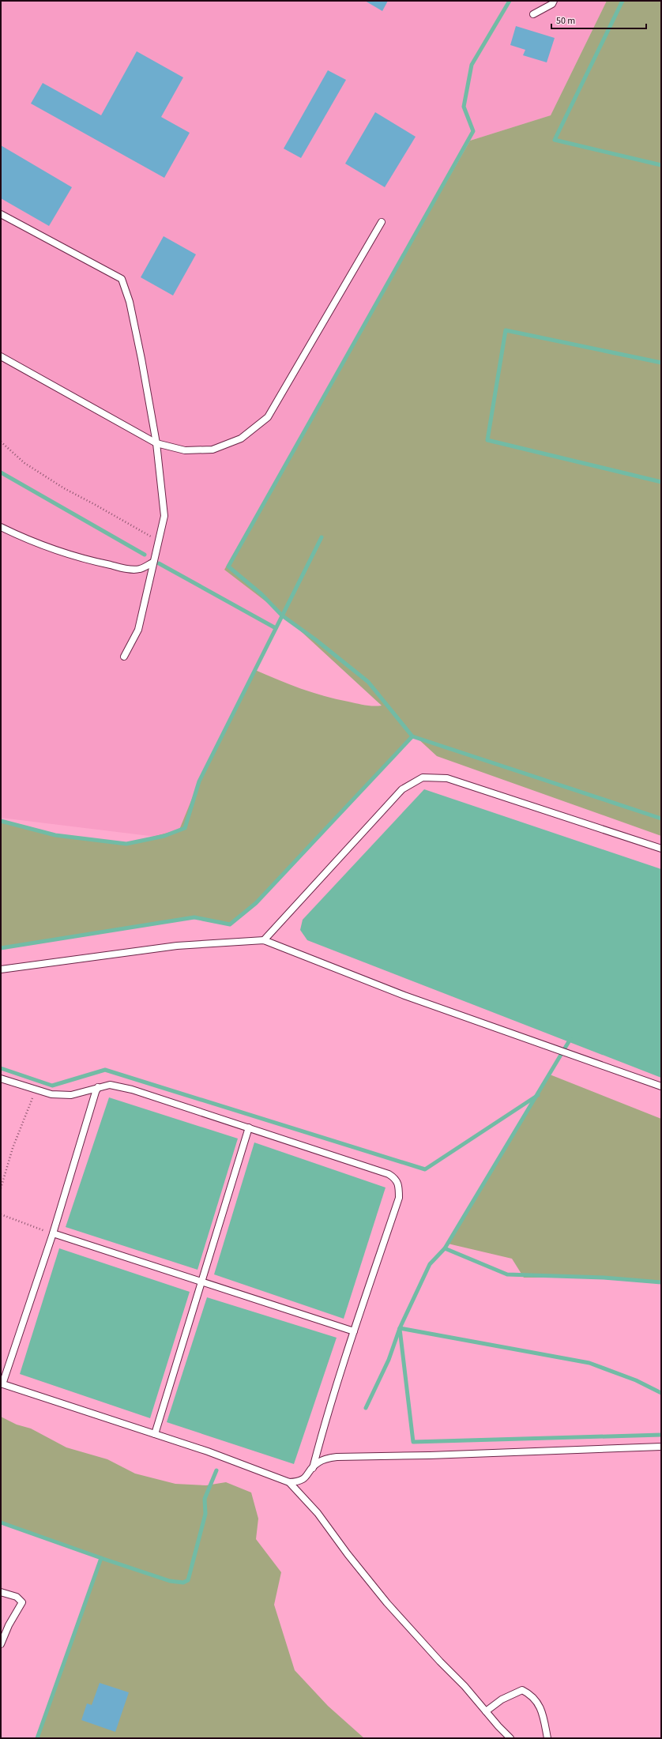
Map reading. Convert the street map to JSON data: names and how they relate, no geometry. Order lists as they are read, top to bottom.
{
  "scale_bar": "50 m"
}
